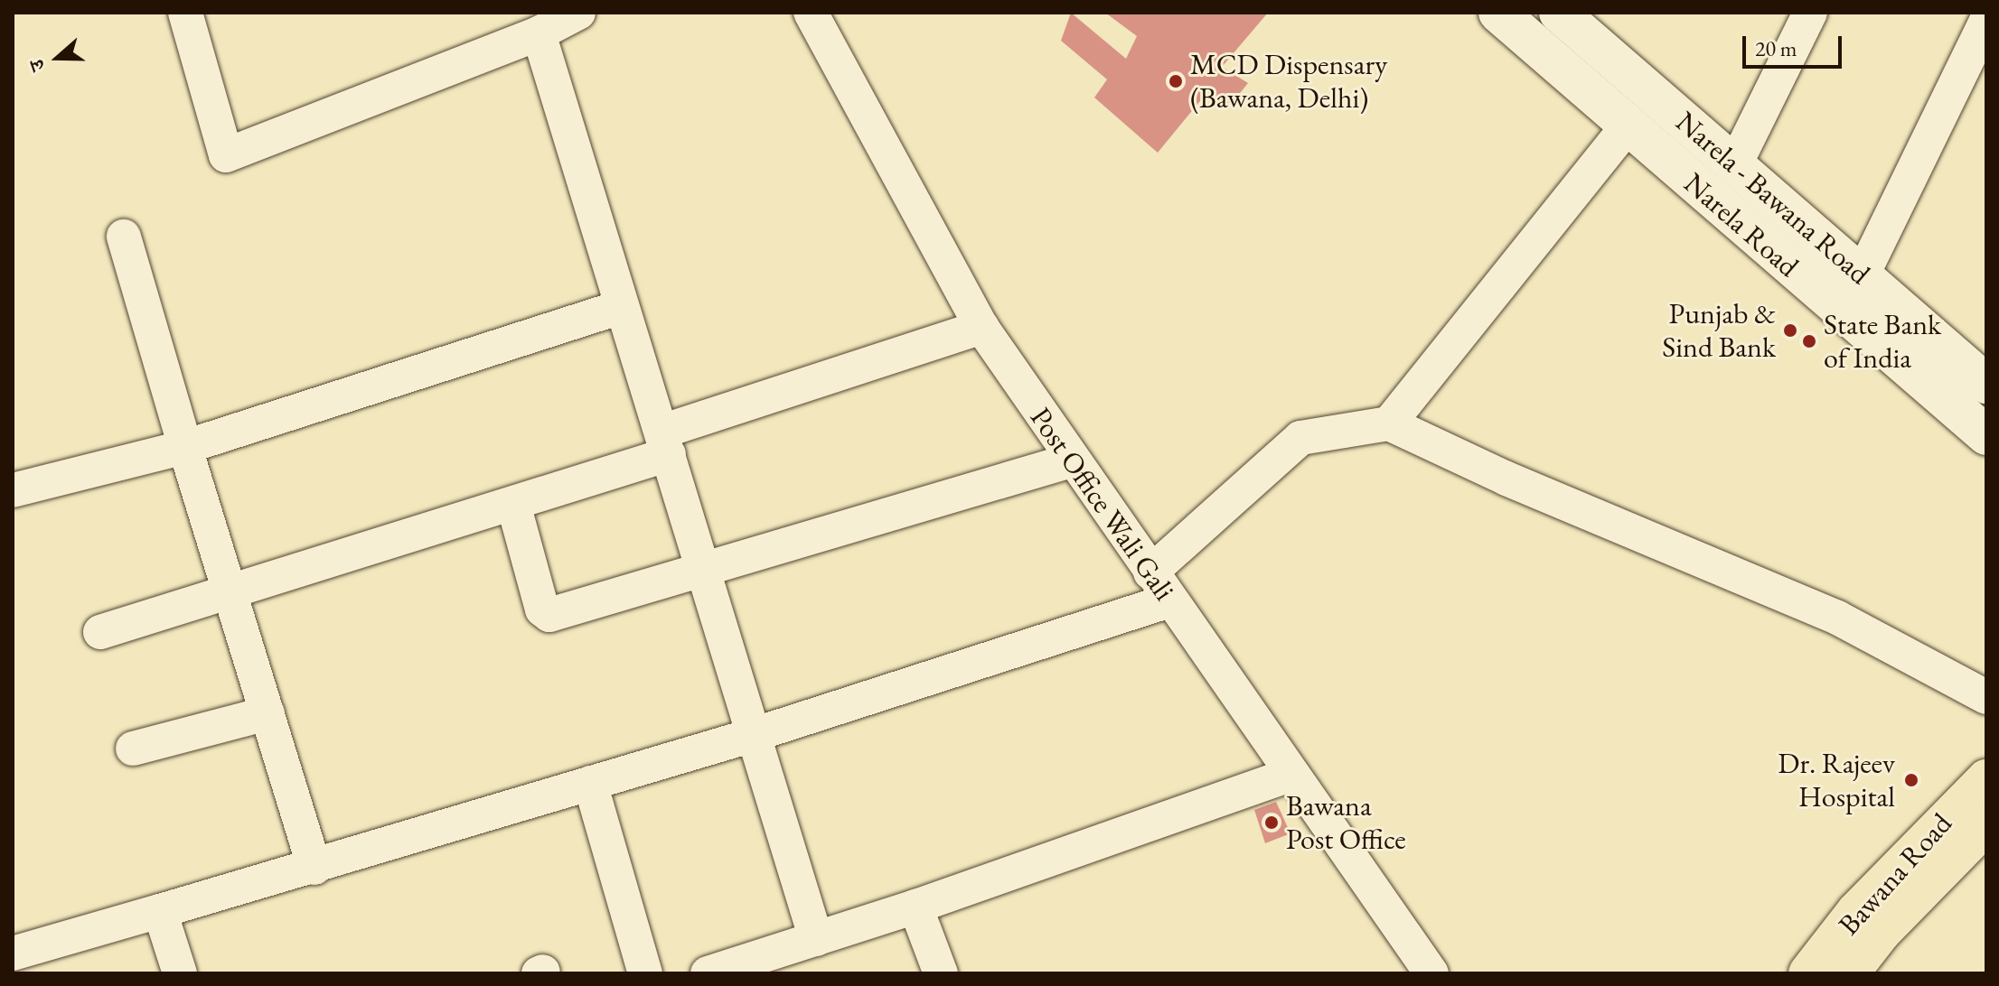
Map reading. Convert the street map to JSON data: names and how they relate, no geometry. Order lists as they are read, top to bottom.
{
  "streets": {
    "main road": ["Bawana Road"],
    "street": ["Narela - Bawana Road", "Narela Road", "Post Office Wali Gali"]
  },
  "places": [
    "MCD Dispensary (Bawana, Delhi)",
    "Punjab & Sind Bank",
    "State Bank of India",
    "Dr. Rajeev Hospital",
    "Bawana Post Office"
  ],
  "scale_bar": "20 m",
  "north": "left"
}
